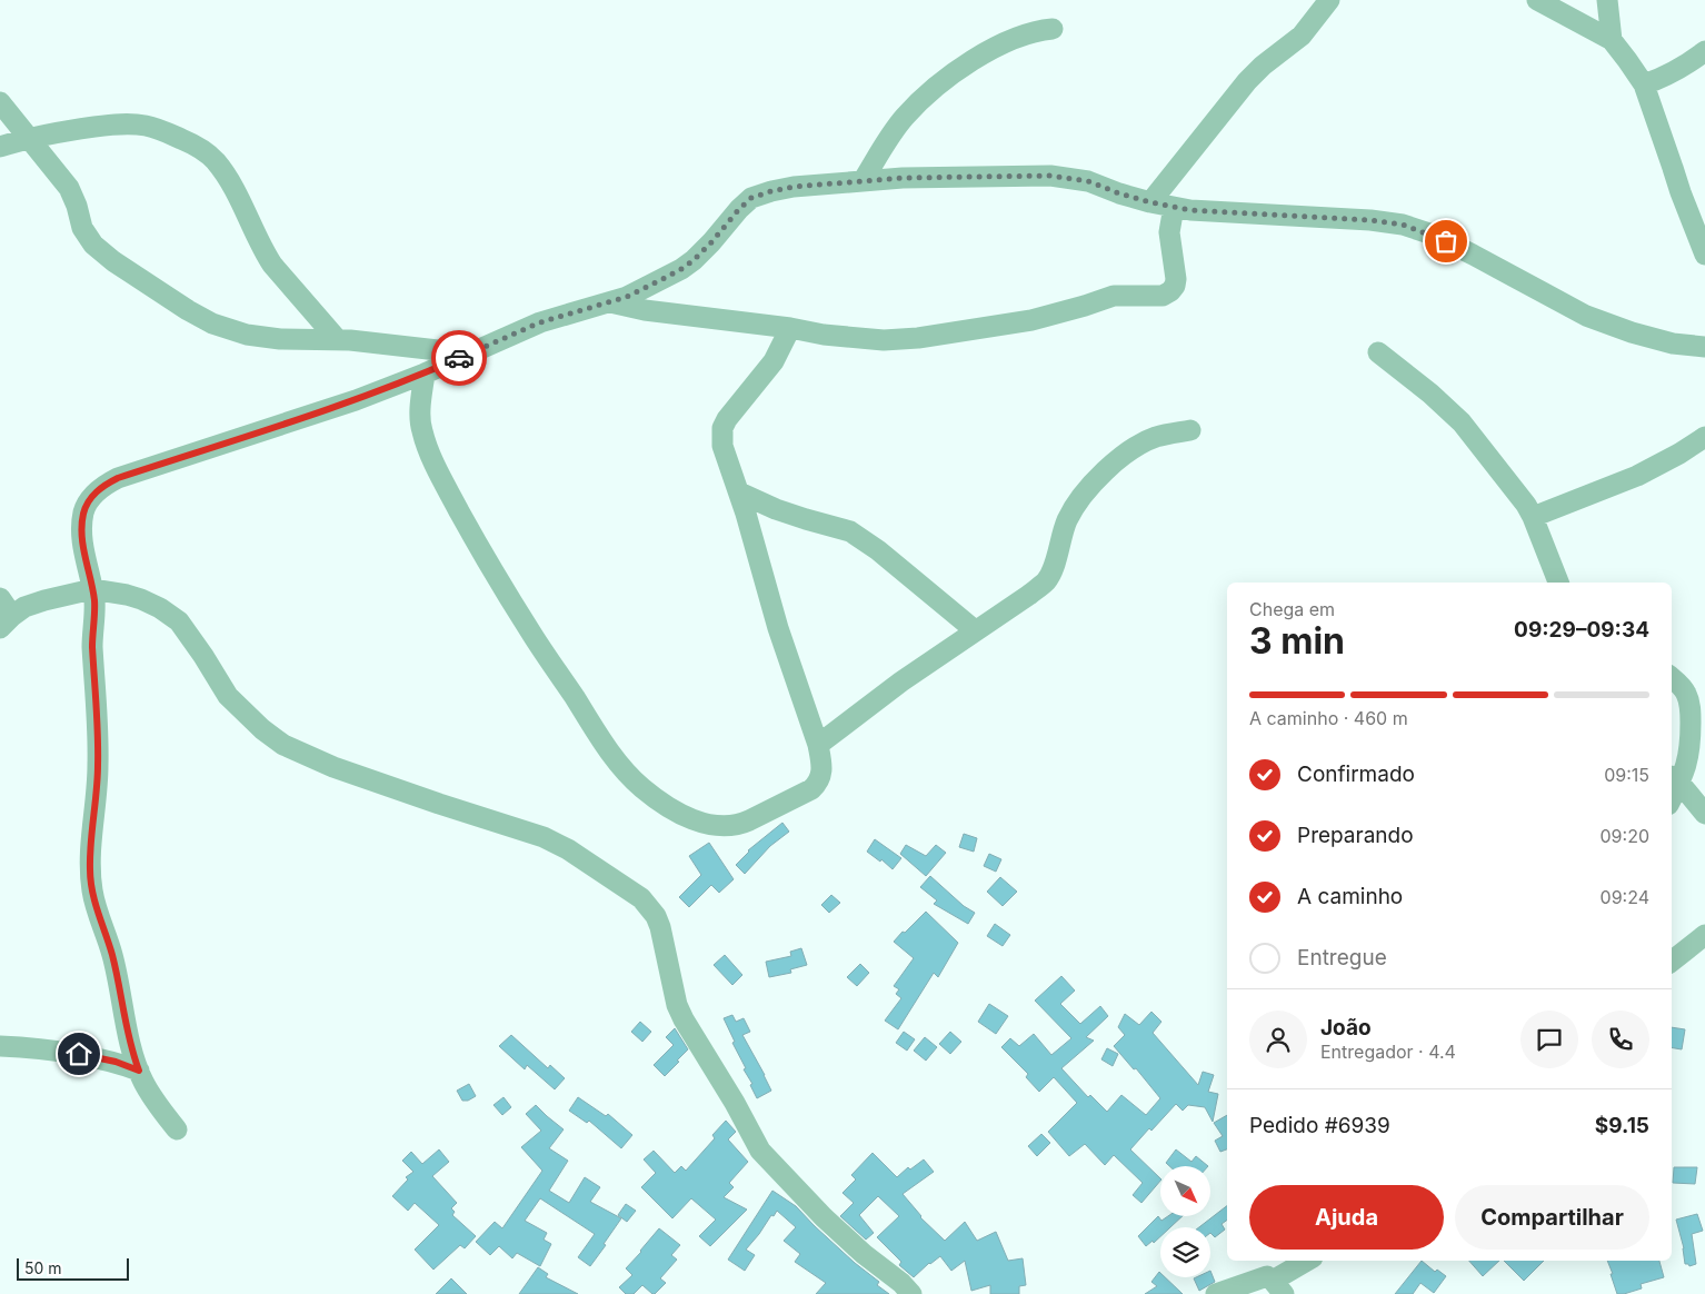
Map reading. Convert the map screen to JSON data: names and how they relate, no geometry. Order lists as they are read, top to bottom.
{
  "scale_bar": "50 m",
  "north": "bottom right",
  "page": {
    "heading": ["3 min", "Chega em", "09:29–09:34"],
    "panel": [
      "João",
      "Entregador · 4.4",
      "Pedido #6939",
      "$9.15"
    ],
    "bar": "A caminho · 460 m",
    "list": [
      ["Confirmado", "09:15"],
      ["Preparando", "09:20"],
      ["A caminho", "09:24"],
      "Entregue"
    ],
    "buttons": ["Ajuda", "Compartilhar"],
    "scale": "50 m"
  }
}
